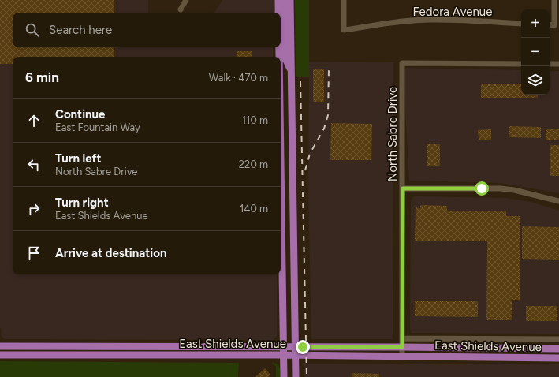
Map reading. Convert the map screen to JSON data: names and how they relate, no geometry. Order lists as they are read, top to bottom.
{
  "streets": {
    "main road": ["East Shields Avenue"],
    "street": ["Fedora Avenue", "North Sabre Drive"]
  },
  "crossings": [
    ["North Sabre Drive", "East Shields Avenue"]
  ],
  "page": {
    "map_buttons": ["+", "−"],
    "search": "Search here",
    "heading": ["6 min", "Walk · 470 m"],
    "list": [
      ["Continue", "East Fountain Way", "110 m"],
      ["Turn left", "North Sabre Drive", "220 m"],
      ["Turn right", "East Shields Avenue", "140 m"],
      "Arrive at destination"
    ]
  }
}
